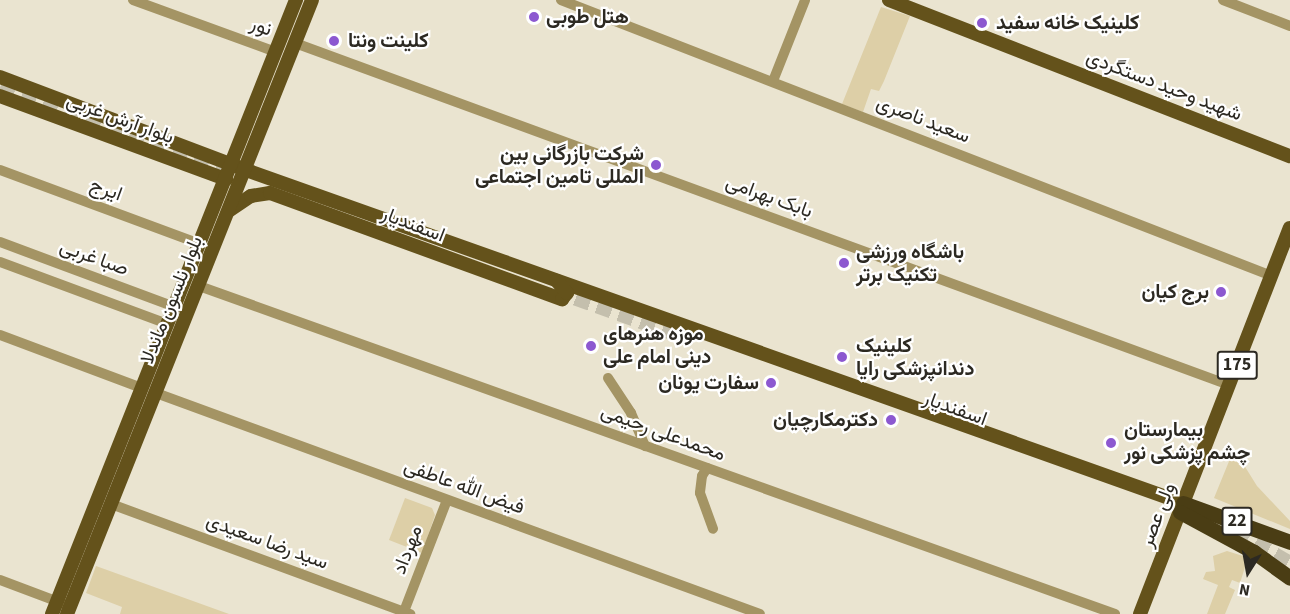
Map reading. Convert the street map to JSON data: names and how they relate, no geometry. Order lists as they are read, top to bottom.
{
  "streets": {
    "highway": ["22"],
    "main road": [
      "شهید وحید دستگردی",
      "بلوار آرش غربی",
      "اسفندیار",
      "بلوار نلسون ماندلا",
      "175",
      "ولی عصر"
    ],
    "street": [
      "نور",
      "سعید ناصری",
      "ایرج",
      "بابک بهرامی",
      "صبا غربی",
      "محمدعلی رحیمی",
      "فیض الله عاطفی",
      "سید رضا سعیدی",
      "مهرداد"
    ]
  },
  "crossings": [
    ["نور", "بلوار نلسون ماندلا"],
    ["بلوار آرش غربی", "اسفندیار"],
    ["بلوار آرش غربی", "بلوار نلسون ماندلا"],
    ["سعید ناصری", "ولی عصر"],
    ["ایرج", "بلوار نلسون ماندلا"],
    ["بابک بهرامی", "بلوار نلسون ماندلا"],
    ["بابک بهرامی", "ولی عصر"],
    ["اسفندیار", "بلوار نلسون ماندلا"],
    ["اسفندیار", "ولی عصر"],
    ["اسفندیار", "22"],
    ["صبا غربی", "بلوار نلسون ماندلا"],
    ["بلوار نلسون ماندلا", "محمدعلی رحیمی"],
    ["بلوار نلسون ماندلا", "فیض الله عاطفی"],
    ["بلوار نلسون ماندلا", "سید رضا سعیدی"],
    ["فیض الله عاطفی", "مهرداد"],
    ["ولی عصر", "22"],
    ["سید رضا سعیدی", "مهرداد"]
  ],
  "places": [
    "هتل طوبی",
    "کلینیک خانه سفید",
    "کلینت ونتا",
    "شرکت بازرگانی بین المللی تامین اجتماعی",
    "باشگاه ورزشی تکنیک برتر",
    "برج کیان",
    "موزه هنرهای دینی امام علی",
    "کلینیک دندانپزشکی رایا",
    "سفارت یونان",
    "دكترمكارچيان",
    "بیمارستان چشم پزشکی نور"
  ],
  "north": "bottom"
}
